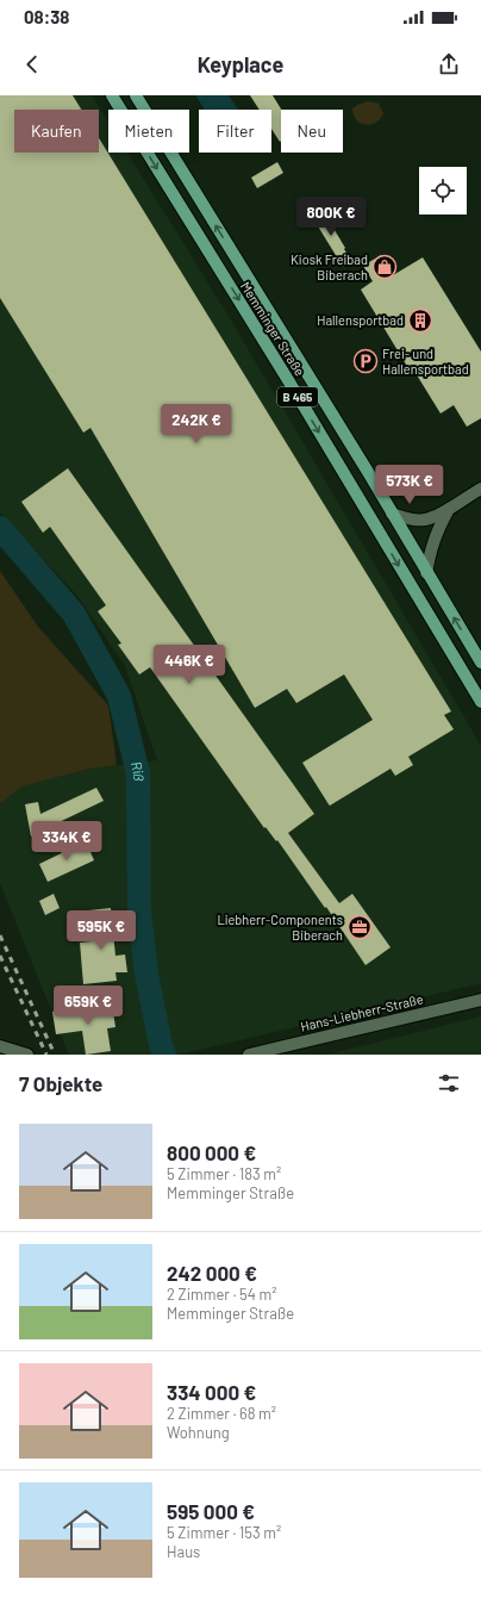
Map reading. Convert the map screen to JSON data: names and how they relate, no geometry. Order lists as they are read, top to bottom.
{
  "streets": {
    "main road": ["Memminger Straße", "B 465"],
    "street": ["Hans-Liebherr-Straße"]
  },
  "water": ["Riß"],
  "places": {
    "shop": ["Kiosk Freibad Biberach"],
    "building": ["Hallensportbad"],
    "parking": ["Frei- und Hallensportbad"],
    "office": ["Liebherr-Components Biberach"]
  },
  "page": {
    "status": "08:38",
    "header": "Keyplace",
    "chip": [
      "Kaufen",
      "Mieten",
      "Filter",
      "Neu"
    ],
    "price": [
      "800K €",
      "242K €",
      "573K €",
      "446K €",
      "334K €",
      "595K €",
      "659K €"
    ],
    "heading": "7 Objekte",
    "list": [
      {
        "name": "800 000 €",
        "note": "5 Zimmer · 183 m² · Memminger Straße"
      },
      {
        "name": "242 000 €",
        "note": "2 Zimmer · 54 m² · Memminger Straße"
      },
      {
        "name": "334 000 €",
        "note": "2 Zimmer · 68 m² · Wohnung"
      },
      {
        "name": "595 000 €",
        "note": "5 Zimmer · 153 m² · Haus"
      }
    ]
  }
}
